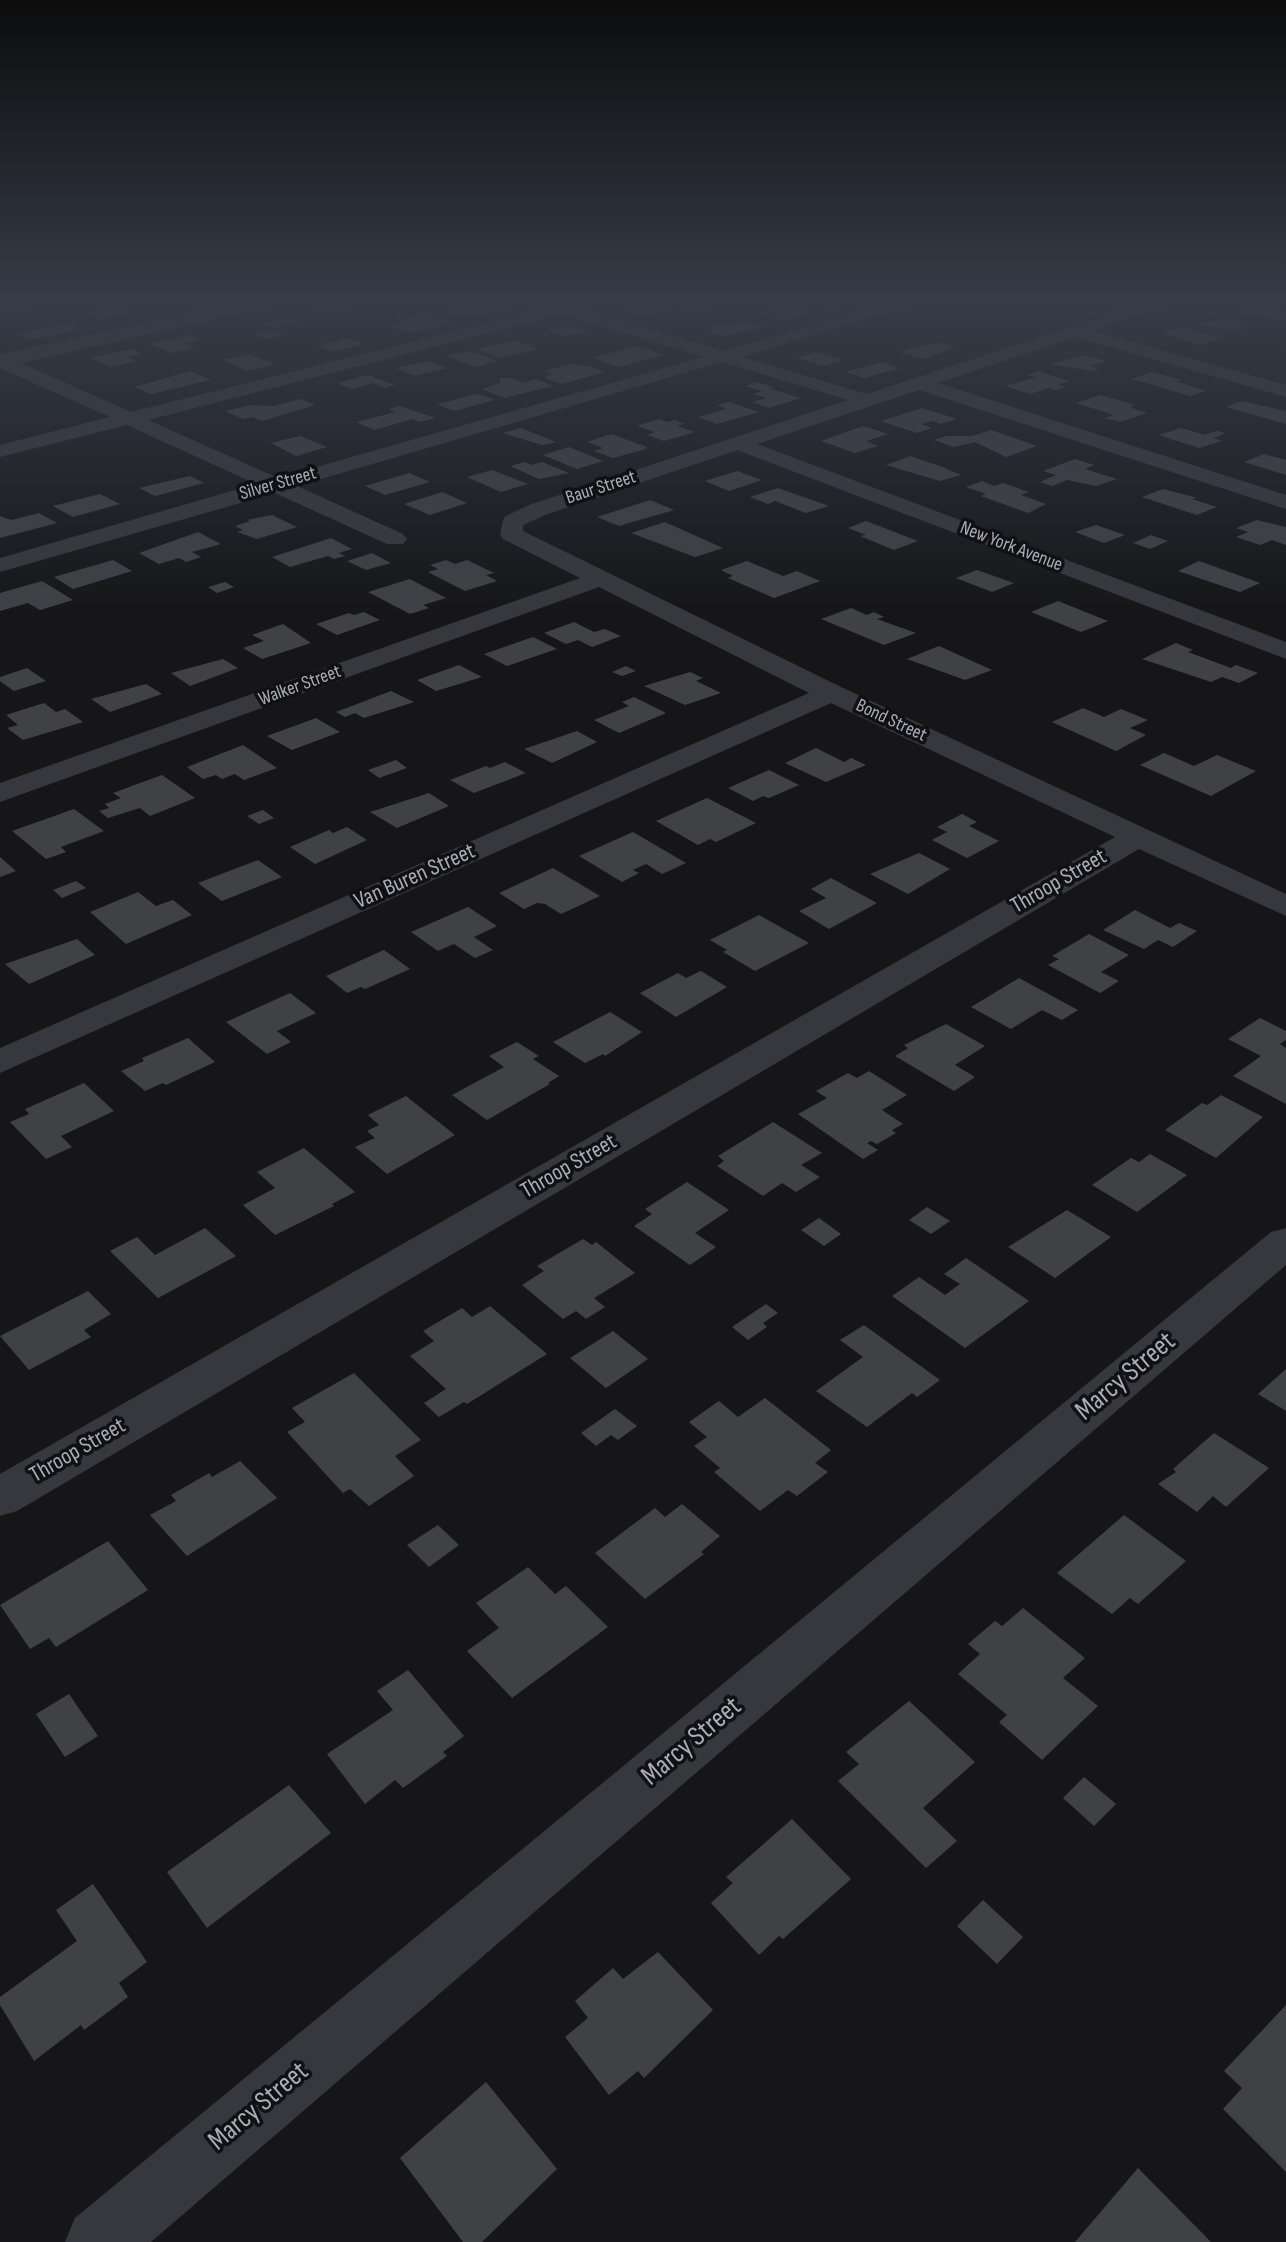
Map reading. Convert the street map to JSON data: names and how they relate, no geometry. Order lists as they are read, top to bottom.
{
  "streets": {
    "street": [
      "Silver Street",
      "Baur Street",
      "New York Avenue",
      "Walker Street",
      "Bond Street",
      "Van Buren Street",
      "Throop Street",
      "Marcy Street"
    ]
  },
  "crossings": [
    ["Baur Street", "New York Avenue"],
    ["Baur Street", "Bond Street"],
    ["Walker Street", "Bond Street"],
    ["Bond Street", "Van Buren Street"],
    ["Bond Street", "Throop Street"]
  ]
}
